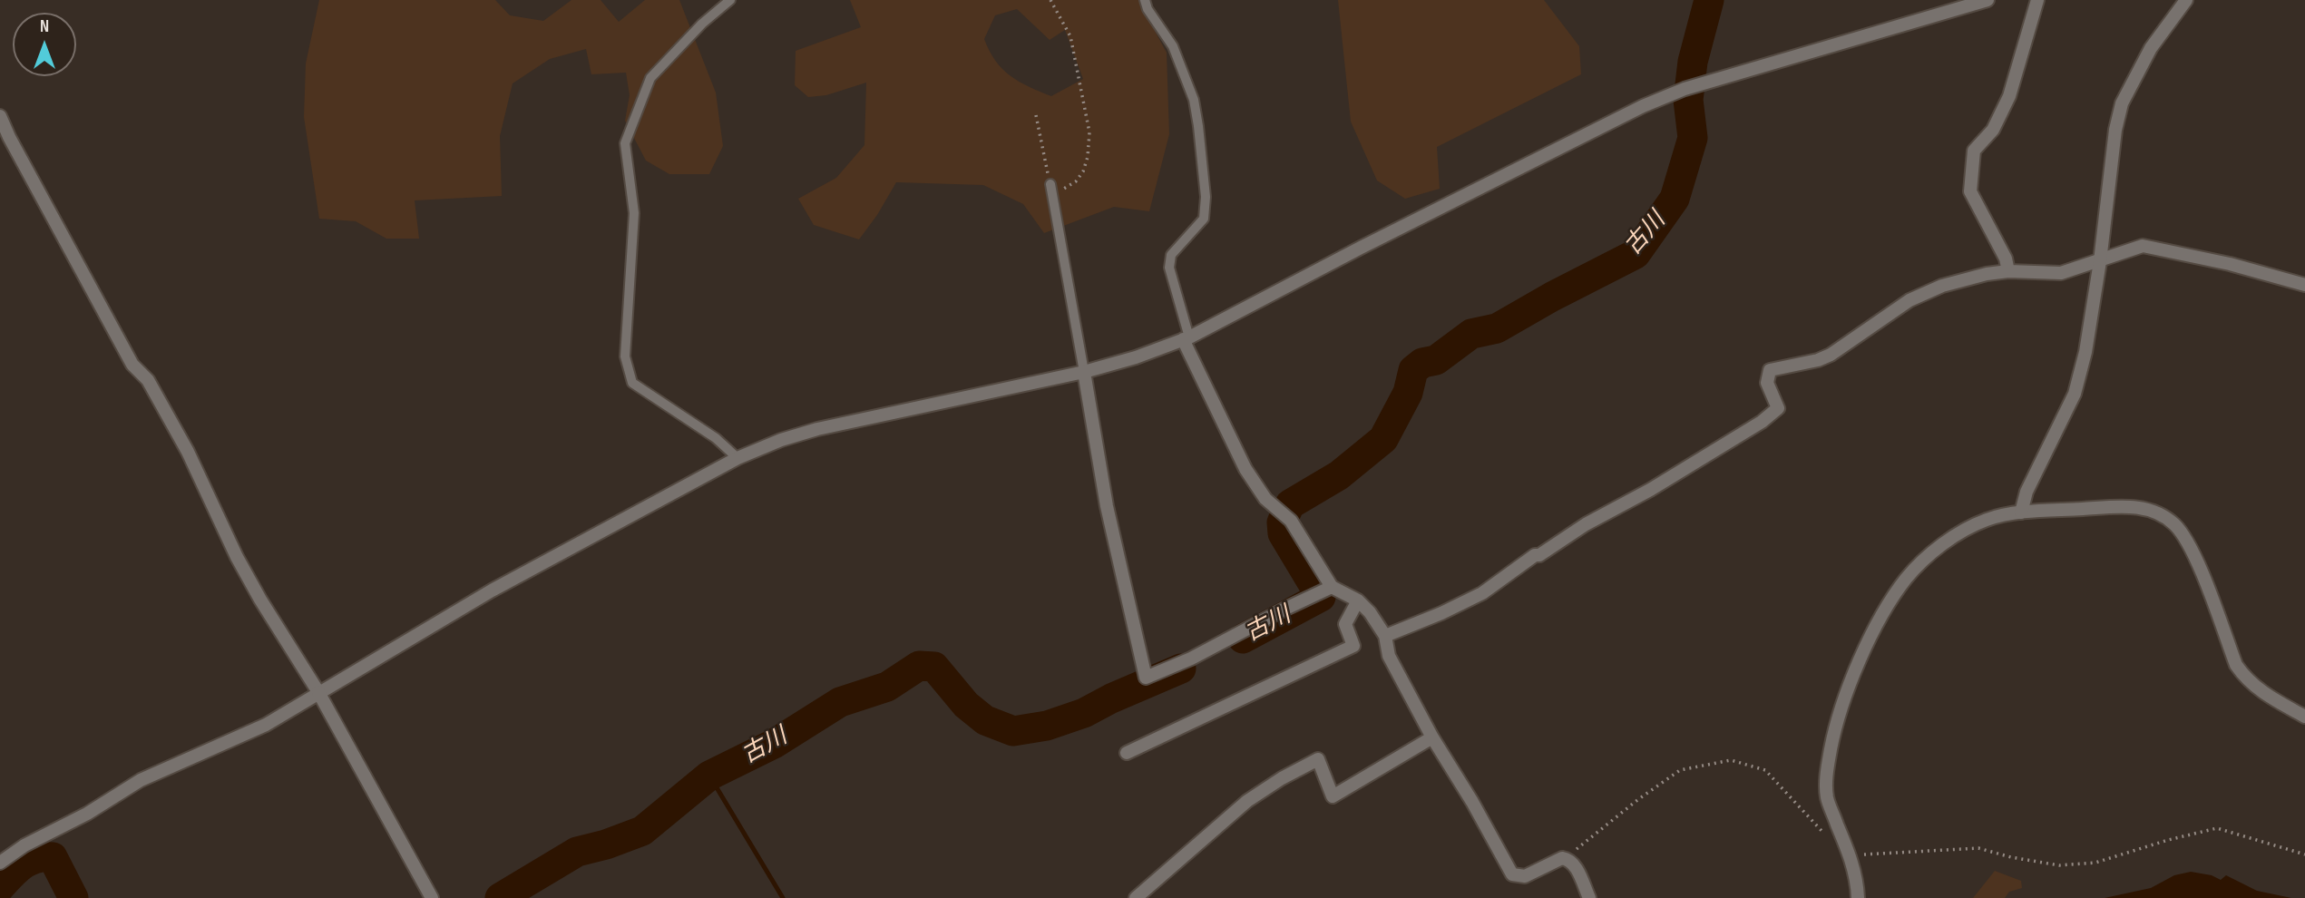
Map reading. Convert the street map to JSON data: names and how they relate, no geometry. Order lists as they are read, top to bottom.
{
  "water": ["古川"],
  "north": "top"
}
